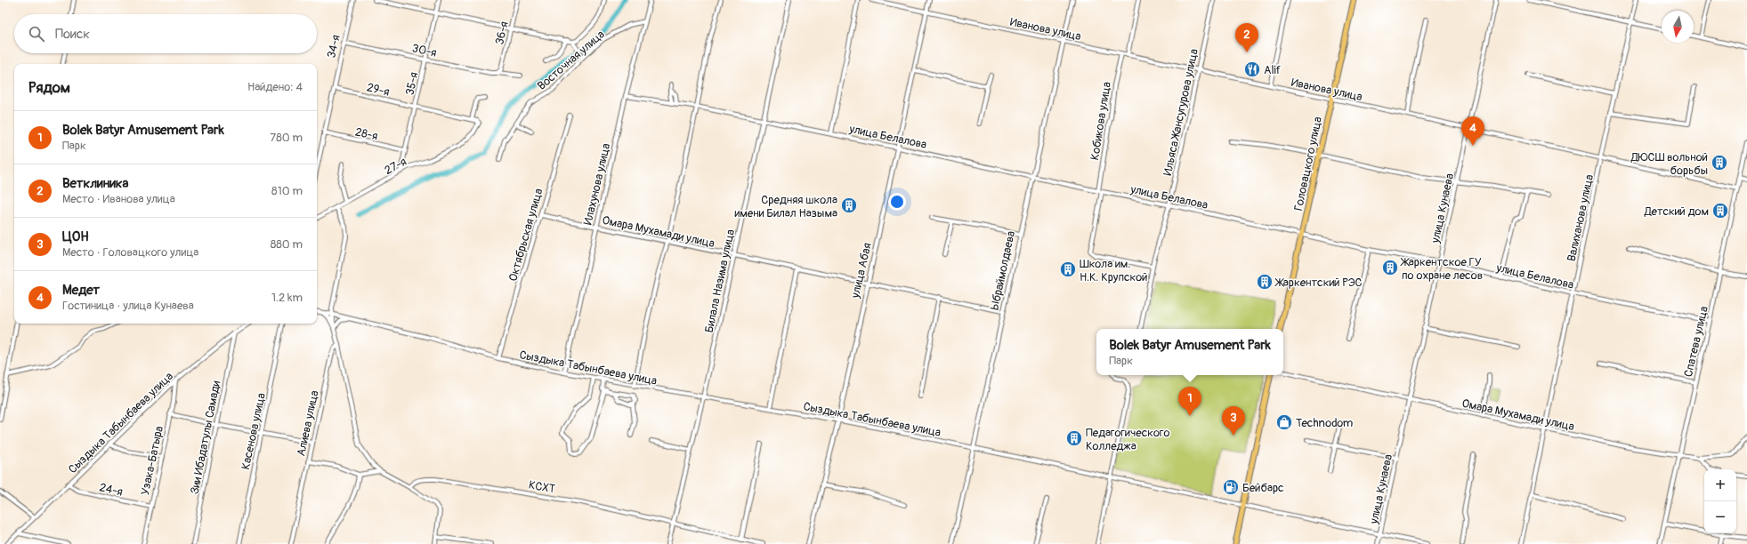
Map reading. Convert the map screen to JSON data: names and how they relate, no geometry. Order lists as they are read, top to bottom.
{
  "streets": {
    "main road": ["Головацкого улица"],
    "street": [
      "Иванова улица",
      "36-я",
      "34-я",
      "30-я",
      "Восточная улица",
      "35-я",
      "29-я",
      "Ильяса Жансугурова улица",
      "Кобикова улица",
      "28-я",
      "улица Белалова",
      "27-я",
      "Илахунова улица",
      "улица Кунаева",
      "Валиханова улица",
      "Омара Мухамади улица",
      "Октябрьская улица",
      "улица Абая",
      "Ыбраймолдаева",
      "Билала Назима улица",
      "Спатева улица",
      "Сыздыка Табынбаева улица",
      "Алиева улица",
      "Касенова улица",
      "Зии Ибадатулы Самади",
      "Узака-Батыра",
      "КСХТ",
      "24-я"
    ]
  },
  "crossings": [
    ["Иванова улица", "Ильяса Жансугурова улица"],
    ["Иванова улица", "Кобикова улица"],
    ["Иванова улица", "Головацкого улица"],
    ["Иванова улица", "улица Кунаева"],
    ["Иванова улица", "Валиханова улица"],
    ["Иванова улица", "улица Абая"],
    ["Иванова улица", "Ыбраймолдаева"],
    ["Иванова улица", "Спатева улица"],
    ["34-я", "30-я"],
    ["34-я", "29-я"],
    ["34-я", "28-я"],
    ["30-я", "35-я"],
    ["Восточная улица", "Илахунова улица"],
    ["35-я", "29-я"],
    ["35-я", "28-я"],
    ["35-я", "27-я"],
    ["29-я", "27-я"],
    ["Ильяса Жансугурова улица", "Кобикова улица"],
    ["Ильяса Жансугурова улица", "улица Белалова"],
    ["Кобикова улица", "улица Белалова"],
    ["улица Белалова", "Головацкого улица"],
    ["улица Белалова", "Илахунова улица"],
    ["улица Белалова", "улица Кунаева"],
    ["улица Белалова", "Валиханова улица"],
    ["улица Белалова", "улица Абая"],
    ["улица Белалова", "Ыбраймолдаева"],
    ["улица Белалова", "Билала Назима улица"],
    ["улица Белалова", "Спатева улица"],
    ["Илахунова улица", "Омара Мухамади улица"],
    ["Илахунова улица", "Сыздыка Табынбаева улица"],
    ["улица Кунаева", "Омара Мухамади улица"],
    ["улица Кунаева", "Сыздыка Табынбаева улица"],
    ["Валиханова улица", "Омара Мухамади улица"],
    ["Омара Мухамади улица", "Октябрьская улица"],
    ["Омара Мухамади улица", "улица Абая"],
    ["Омара Мухамади улица", "Ыбраймолдаева"],
    ["Омара Мухамади улица", "Билала Назима улица"],
    ["Омара Мухамади улица", "Спатева улица"],
    ["Октябрьская улица", "Сыздыка Табынбаева улица"],
    ["улица Абая", "Сыздыка Табынбаева улица"],
    ["Ыбраймолдаева", "Сыздыка Табынбаева улица"],
    ["Билала Назима улица", "Сыздыка Табынбаева улица"],
    ["Билала Назима улица", "КСХТ"],
    ["Сыздыка Табынбаева улица", "Зии Ибадатулы Самади"],
    ["Сыздыка Табынбаева улица", "Узака-Батыра"],
    ["Сыздыка Табынбаева улица", "24-я"],
    ["Узака-Батыра", "24-я"]
  ],
  "places": {
    "restaurant": ["Alif"],
    "building": [
      "ДЮСШ вольной борьбы",
      "Средняя школа имени Билал Назыма",
      "Детский дом",
      "Жаркентское ГУ по охране лесов",
      "Школа им. Н.К. Крупской",
      "Жаркентский РЭС",
      "Педагогического Колледжа"
    ],
    "shop": ["Technodom"],
    "fuel station": ["Бейбарс"]
  },
  "north": "bottom",
  "page": {
    "search": "Поиск",
    "pins": [
      "2",
      "4",
      "1",
      "3"
    ],
    "heading": ["Рядом", "Найдено: 4"],
    "list": [
      {
        "mark": "1",
        "name": "Bolek Batyr Amusement Park",
        "note": "Парк",
        "value": "780 m"
      },
      {
        "mark": "2",
        "name": "Ветклиника",
        "note": "Место · Иванова улица",
        "value": "810 m"
      },
      {
        "mark": "3",
        "name": "ЦОН",
        "note": "Место · Головацкого улица",
        "value": "880 m"
      },
      {
        "mark": "4",
        "name": "Медет",
        "note": "Гостиница · улица Кунаева",
        "value": "1.2 km"
      }
    ],
    "popup": ["Bolek Batyr Amusement Park", "Парк"],
    "map_buttons": ["+", "−"]
  }
}
